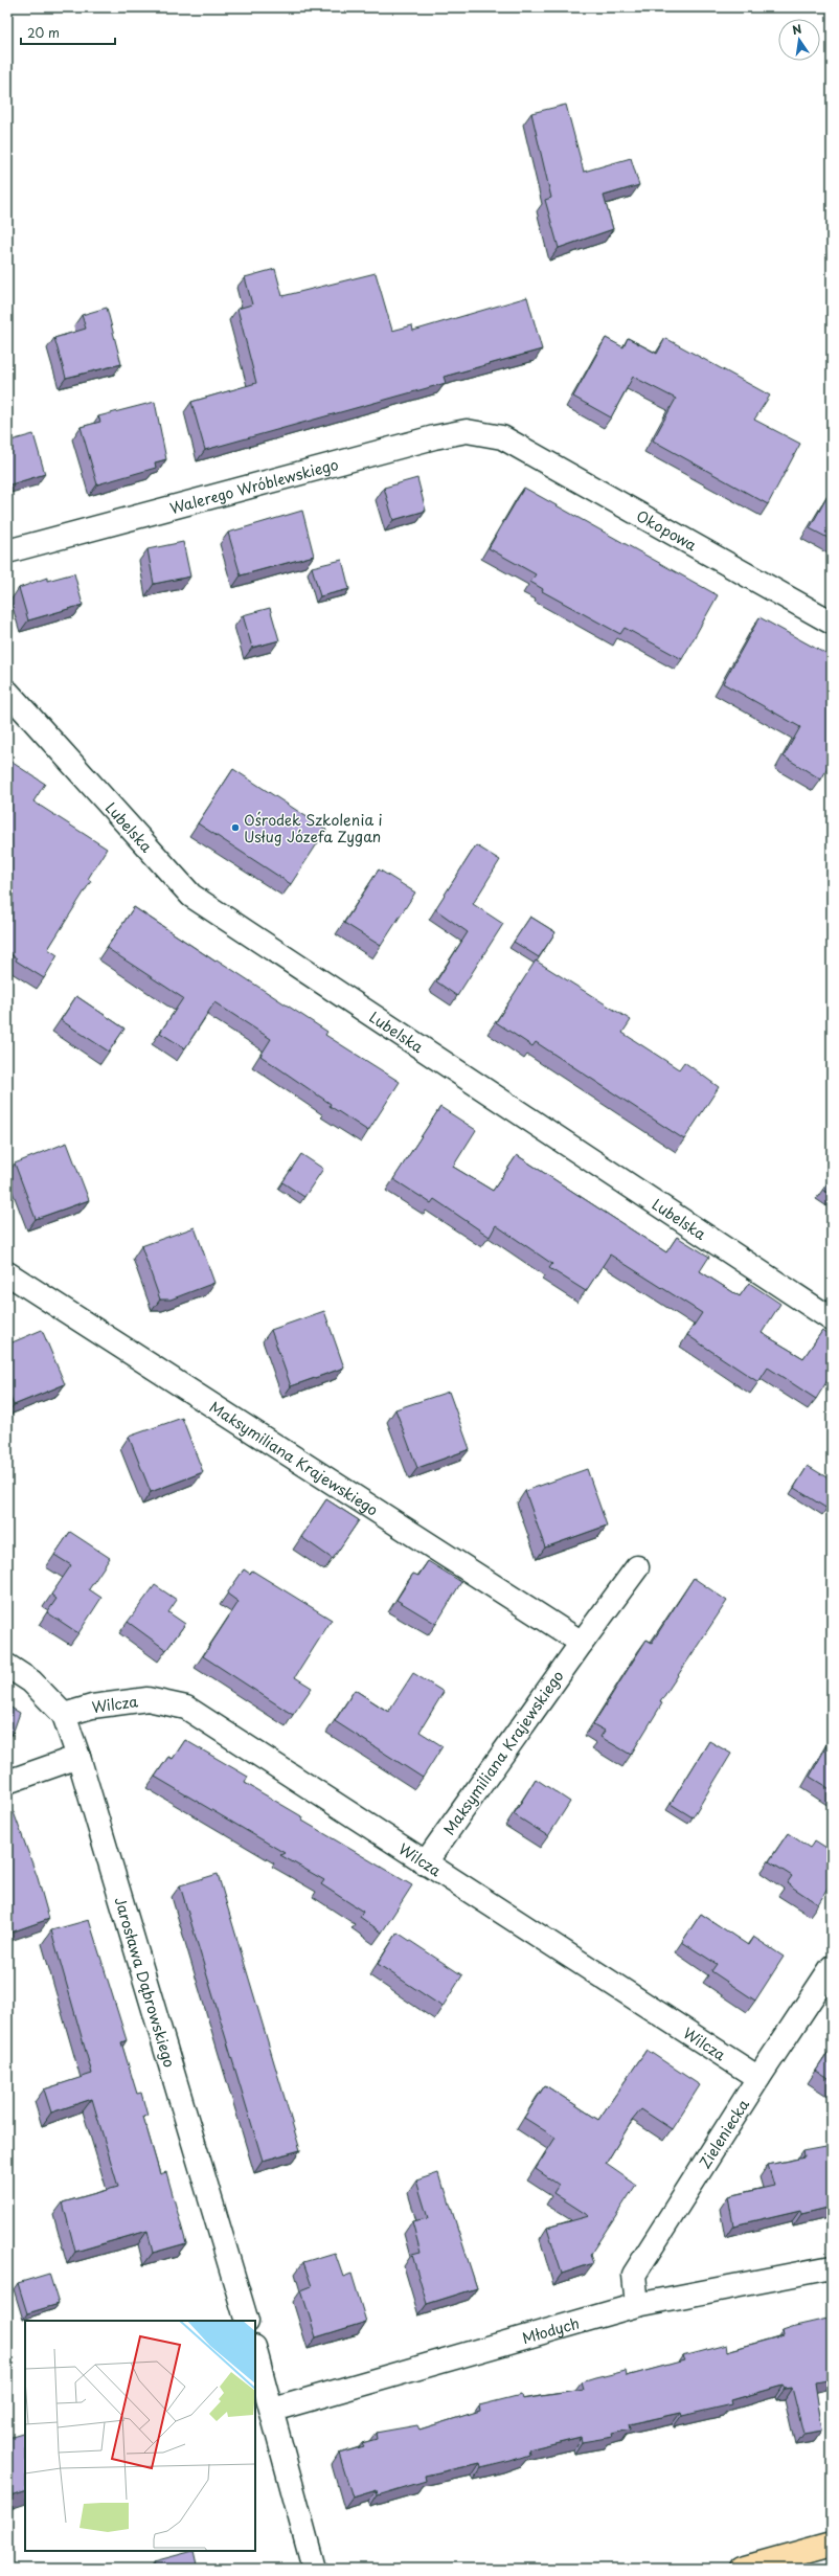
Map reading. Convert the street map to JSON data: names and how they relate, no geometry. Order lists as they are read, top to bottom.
{
  "streets": {
    "street": [
      "Walerego Wróblewskiego",
      "Okopowa",
      "Lubelska",
      "Maksymiliana Krajewskiego",
      "Wilcza",
      "Jarosława Dąbrowskiego",
      "Zieleniecka",
      "Młodych"
    ]
  },
  "crossings": [
    ["Walerego Wróblewskiego", "Okopowa"],
    ["Maksymiliana Krajewskiego", "Wilcza"],
    ["Wilcza", "Jarosława Dąbrowskiego"],
    ["Wilcza", "Zieleniecka"],
    ["Zieleniecka", "Młodych"]
  ],
  "places": ["Ośrodek Szkolenia i Usług Józefa Zygan"],
  "scale_bar": "20 m",
  "north": "top"
}
